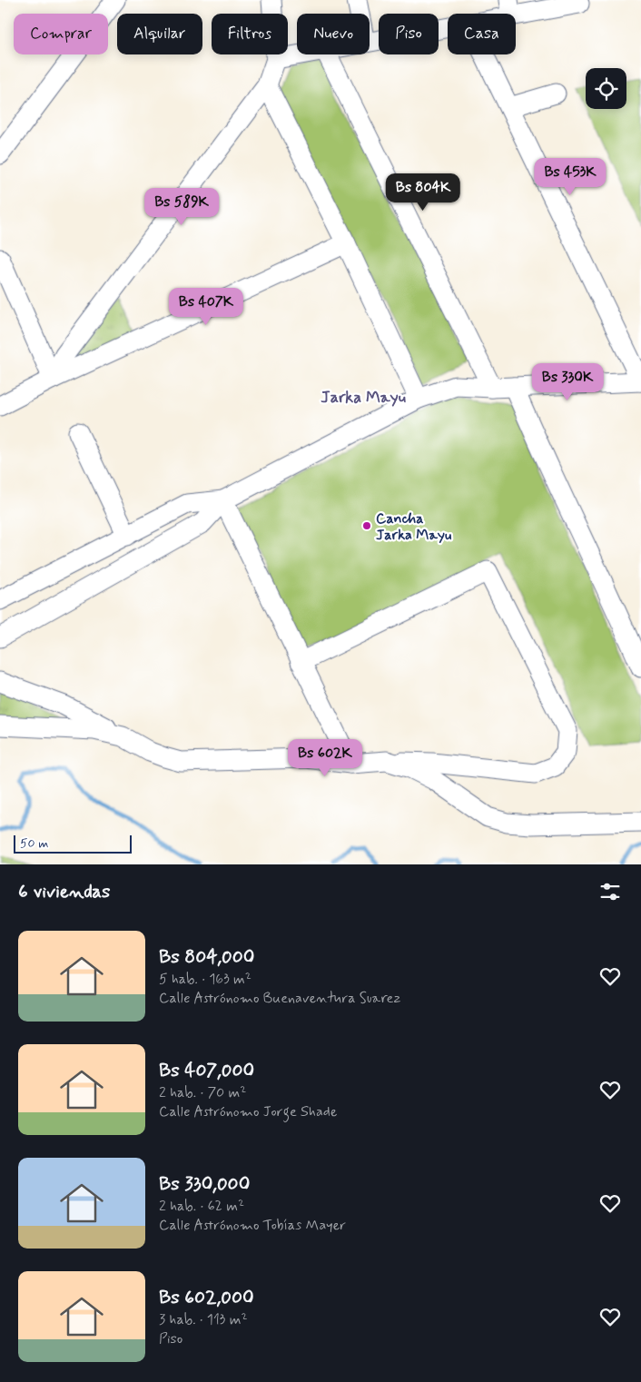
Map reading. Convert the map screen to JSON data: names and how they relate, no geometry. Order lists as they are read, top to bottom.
{
  "districts": ["Jarka Mayu"],
  "places": ["Cancha Jarka Mayu"],
  "scale_bar": "50 m",
  "page": {
    "chip": [
      "Comprar",
      "Alquilar",
      "Filtros",
      "Nuevo",
      "Piso",
      "Casa"
    ],
    "price": [
      "Bs 453K",
      "Bs 804K",
      "Bs 589K",
      "Bs 407K",
      "Bs 330K",
      "Bs 602K"
    ],
    "scale": "50 m",
    "heading": "6 viviendas",
    "list": [
      {
        "name": "Bs 804,000",
        "note": "5 hab. · 163 m² · Calle Astrónomo Buenaventura Suarez"
      },
      {
        "name": "Bs 407,000",
        "note": "2 hab. · 70 m² · Calle Astrónomo Jorge Shade"
      },
      {
        "name": "Bs 330,000",
        "note": "2 hab. · 62 m² · Calle Astrónomo Tobías Mayer"
      },
      {
        "name": "Bs 602,000",
        "note": "3 hab. · 113 m² · Piso"
      }
    ]
  }
}
